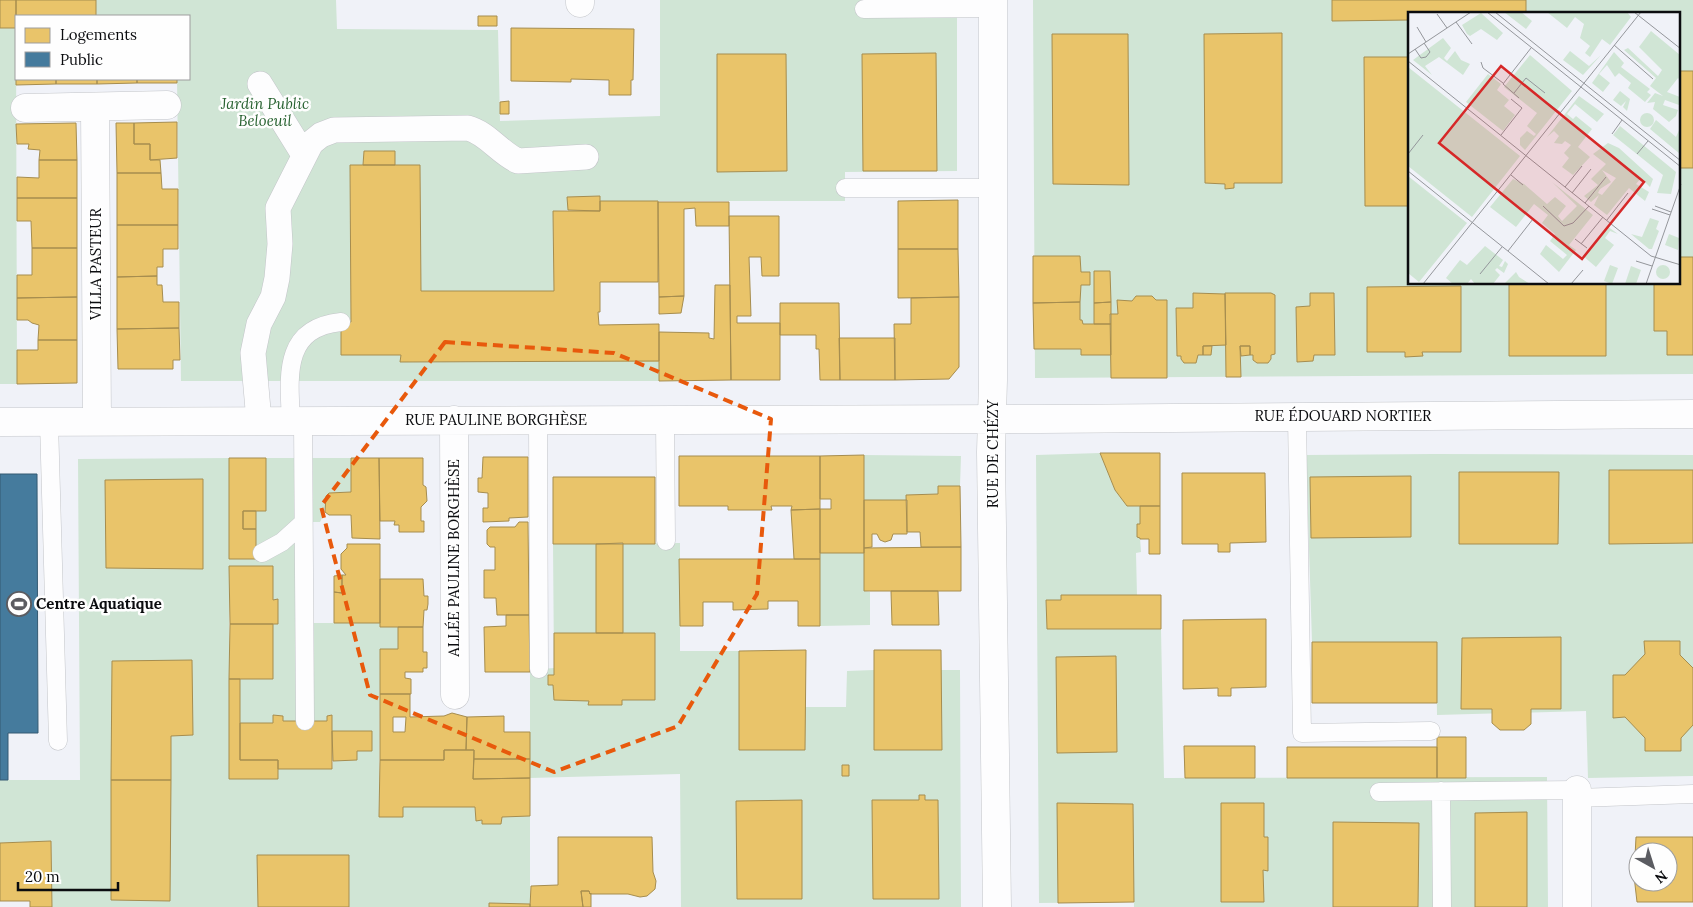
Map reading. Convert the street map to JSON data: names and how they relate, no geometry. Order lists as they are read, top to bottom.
{
  "streets": {
    "street": [
      "VILLA PASTEUR",
      "RUE ÉDOUARD NORTIER",
      "RUE PAULINE BORGHÈSE",
      "RUE DE CHÉZY",
      "ALLÉE PAULINE BORGHÈSE"
    ]
  },
  "crossings": [
    ["VILLA PASTEUR", "RUE PAULINE BORGHÈSE"],
    ["RUE ÉDOUARD NORTIER", "RUE PAULINE BORGHÈSE"],
    ["RUE ÉDOUARD NORTIER", "RUE DE CHÉZY"],
    ["RUE PAULINE BORGHÈSE", "RUE DE CHÉZY"],
    ["RUE PAULINE BORGHÈSE", "ALLÉE PAULINE BORGHÈSE"]
  ],
  "parks": ["Jardin Public Beloeuil"],
  "places": {
    "sports": ["Centre Aquatique"]
  },
  "legend": ["Logements", "Public"],
  "scale_bar": "20 m",
  "north": "bottom right"
}
